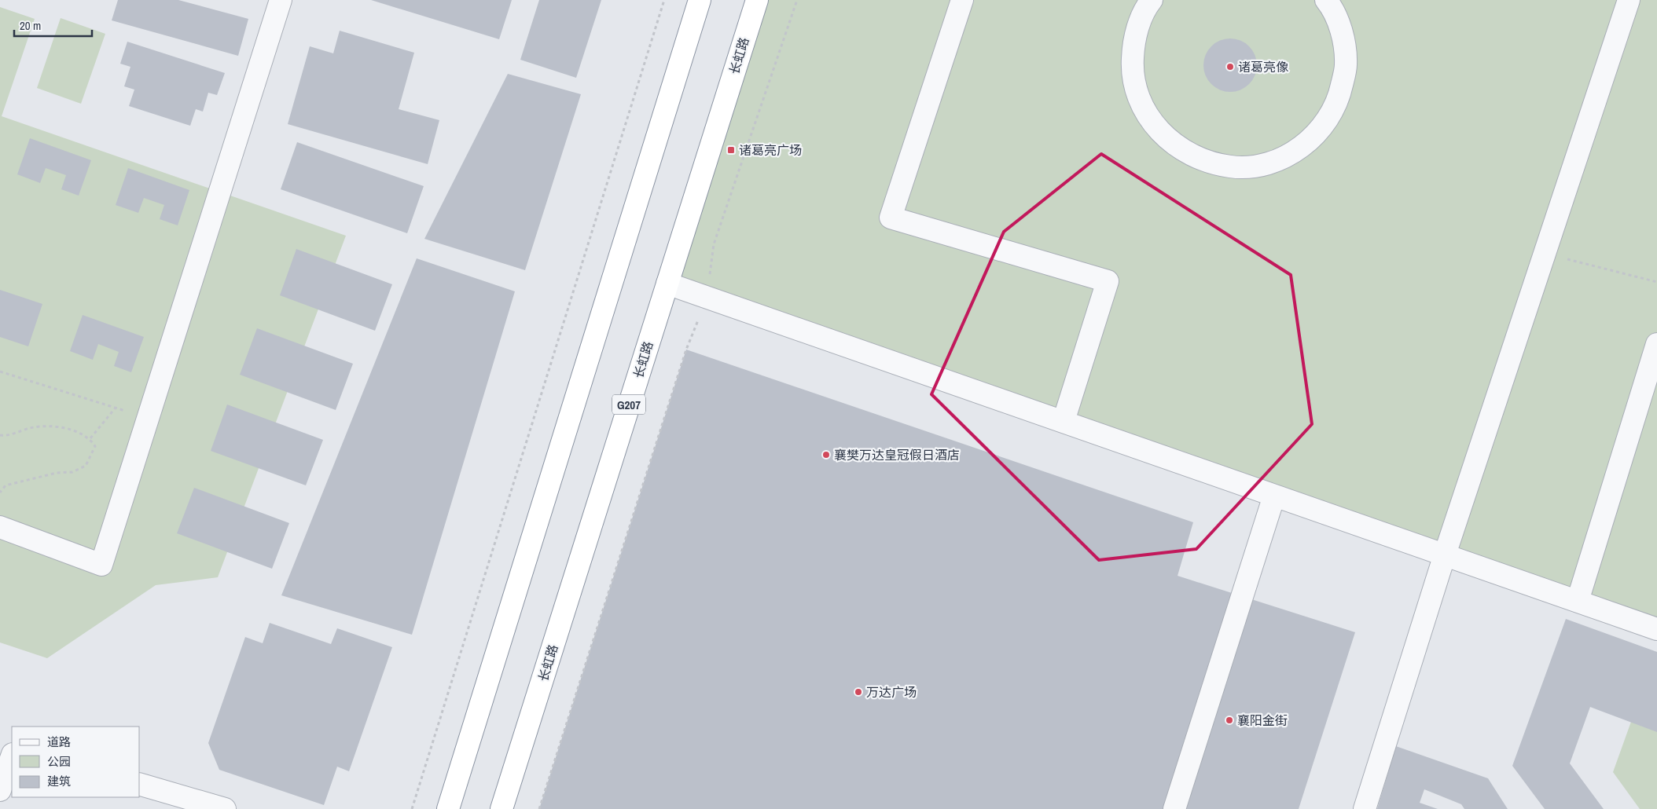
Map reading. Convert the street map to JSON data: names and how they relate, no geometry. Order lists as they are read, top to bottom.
{
  "streets": {
    "highway": ["长虹路", "G207"]
  },
  "places": {
    "other": [
      "诸葛亮像",
      "襄樊万达皇冠假日酒店",
      "万达广场",
      "襄阳金街"
    ],
    "transit": ["诸葛亮广场"]
  },
  "legend": ["道路", "公园", "建筑"],
  "scale_bar": "20 m"
}
